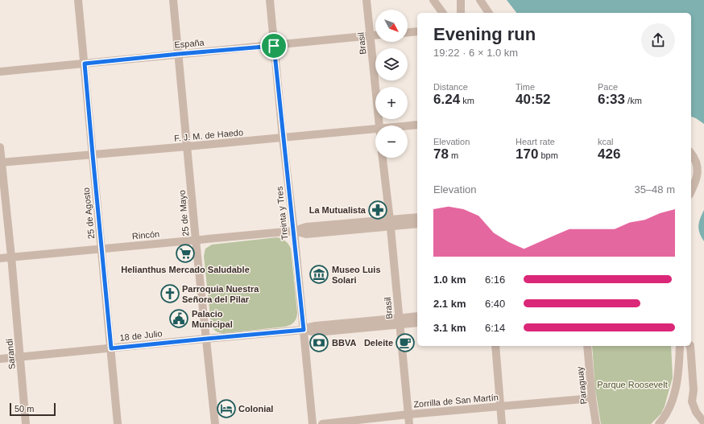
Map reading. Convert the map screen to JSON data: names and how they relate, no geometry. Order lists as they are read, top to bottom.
{
  "streets": {
    "street": [
      "España",
      "Brasil",
      "F. J. M. de Haedo",
      "25 de Agosto",
      "25 de Mayo",
      "Treinta y Tres",
      "Rincón",
      "18 de Julio",
      "Sarandí",
      "Paraguay",
      "Zorrilla de San Martín"
    ]
  },
  "crossings": [
    ["España", "Brasil"],
    ["España", "25 de Agosto"],
    ["España", "25 de Mayo"],
    ["España", "Treinta y Tres"],
    ["Brasil", "Rincón"],
    ["Brasil", "18 de Julio"],
    ["Brasil", "Zorrilla de San Martín"],
    ["F. J. M. de Haedo", "25 de Agosto"],
    ["F. J. M. de Haedo", "25 de Mayo"],
    ["F. J. M. de Haedo", "Treinta y Tres"],
    ["F. J. M. de Haedo", "Sarandí"],
    ["25 de Agosto", "Rincón"],
    ["25 de Agosto", "18 de Julio"],
    ["25 de Mayo", "Rincón"],
    ["25 de Mayo", "18 de Julio"],
    ["Treinta y Tres", "Rincón"],
    ["Treinta y Tres", "18 de Julio"],
    ["Rincón", "Sarandí"],
    ["18 de Julio", "Sarandí"],
    ["Paraguay", "Zorrilla de San Martín"]
  ],
  "parks": ["Parque Roosevelt"],
  "places": {
    "pharmacy": ["La Mutualista"],
    "supermarket": ["Helianthus Mercado Saludable"],
    "museum": ["Museo Luis Solari"],
    "church": ["Parroquia Nuestra Señora del Pilar"],
    "public building": ["Palacio Municipal"],
    "bank": ["BBVA"],
    "cafe": ["Deleite"],
    "hotel": ["Colonial"]
  },
  "scale_bar": "50 m",
  "north": "bottom right",
  "page": {
    "map_buttons": ["+", "−"],
    "heading": ["Evening run", "19:22 · 6 × 1.0 km"],
    "stats": [
      ["Distance", "6.24 km"],
      ["Time", "40:52"],
      ["Pace", "6:33 /km"],
      ["Elevation", "78 m"],
      ["Heart rate", "170 bpm"],
      ["kcal", "426"]
    ],
    "chart": ["Elevation", "35–48 m"],
    "list": [
      {
        "name": "1.0 km",
        "note": "6:16"
      },
      {
        "name": "2.1 km",
        "note": "6:40"
      },
      {
        "name": "3.1 km",
        "note": "6:14"
      }
    ],
    "scale": "50 m"
  }
}
